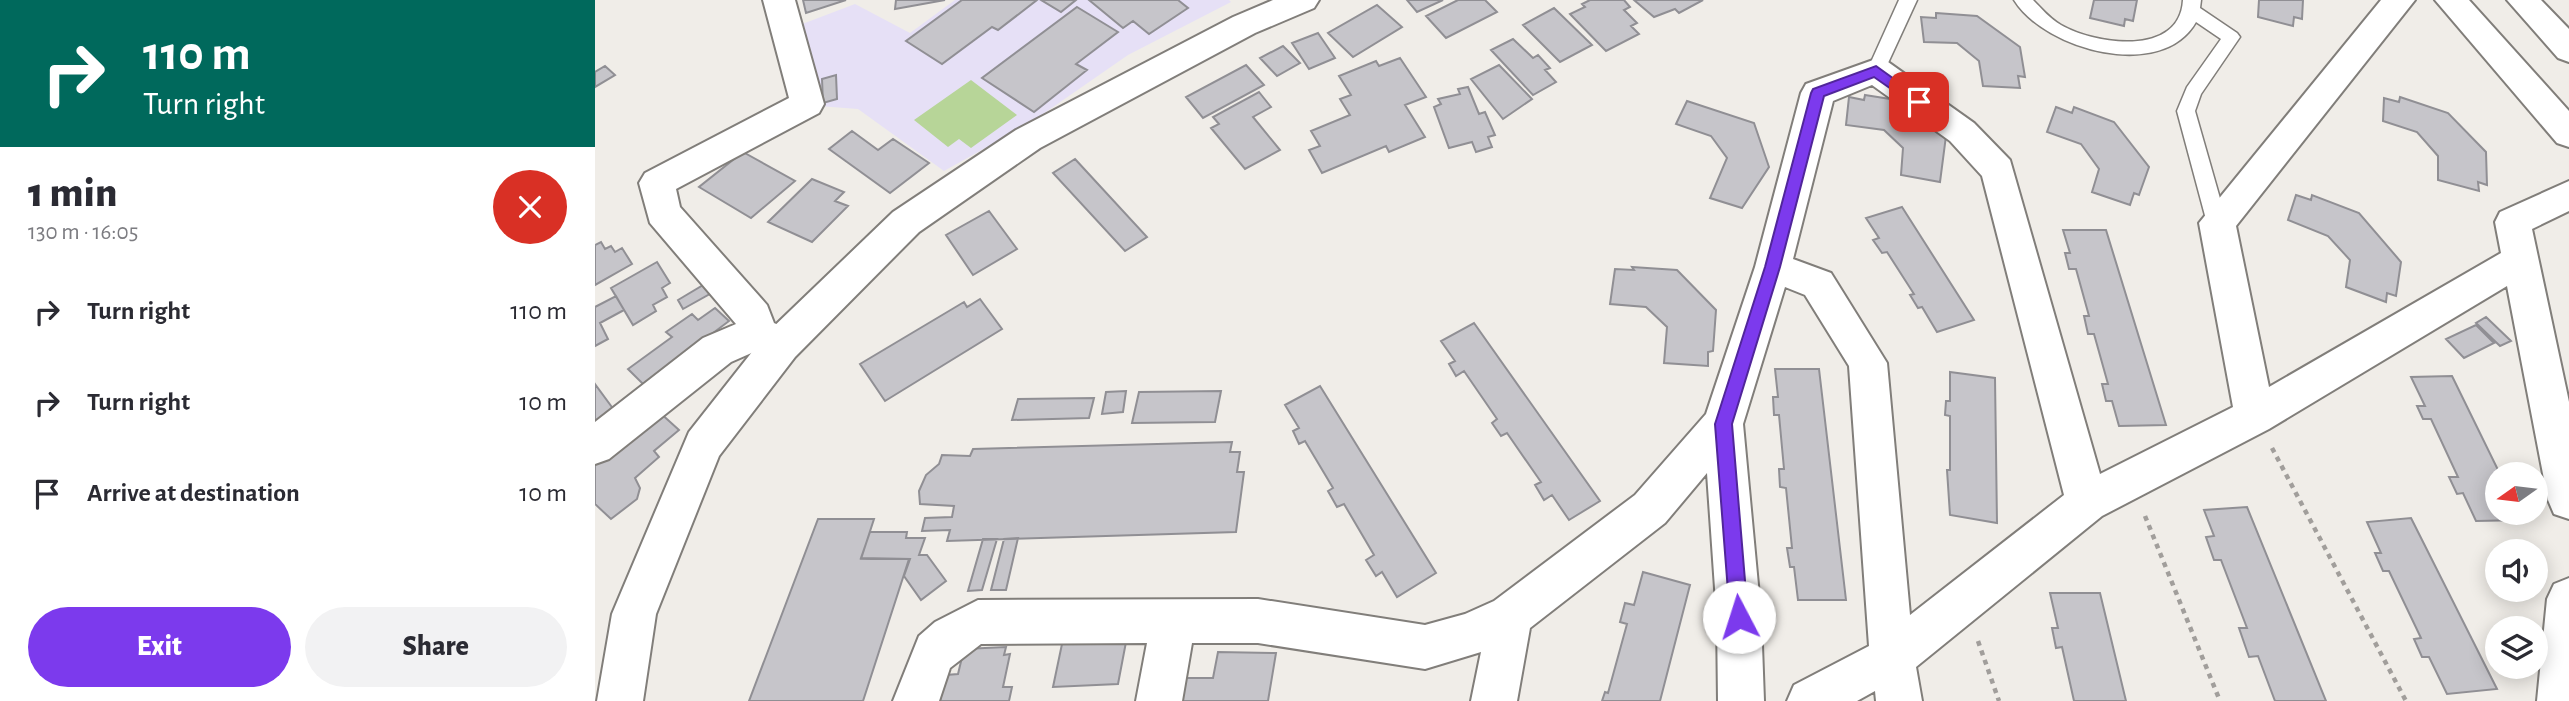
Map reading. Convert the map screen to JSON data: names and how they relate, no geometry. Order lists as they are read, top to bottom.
{
  "north": "left",
  "page": {
    "turn": ["110 m", "Turn right"],
    "heading": ["1 min", "130 m · 16:05"],
    "list": [
      {
        "name": "Turn right",
        "value": "110 m"
      },
      {
        "name": "Turn right",
        "value": "10 m"
      },
      {
        "name": "Arrive at destination",
        "value": "10 m"
      }
    ],
    "buttons": ["Exit", "Share"]
  }
}
